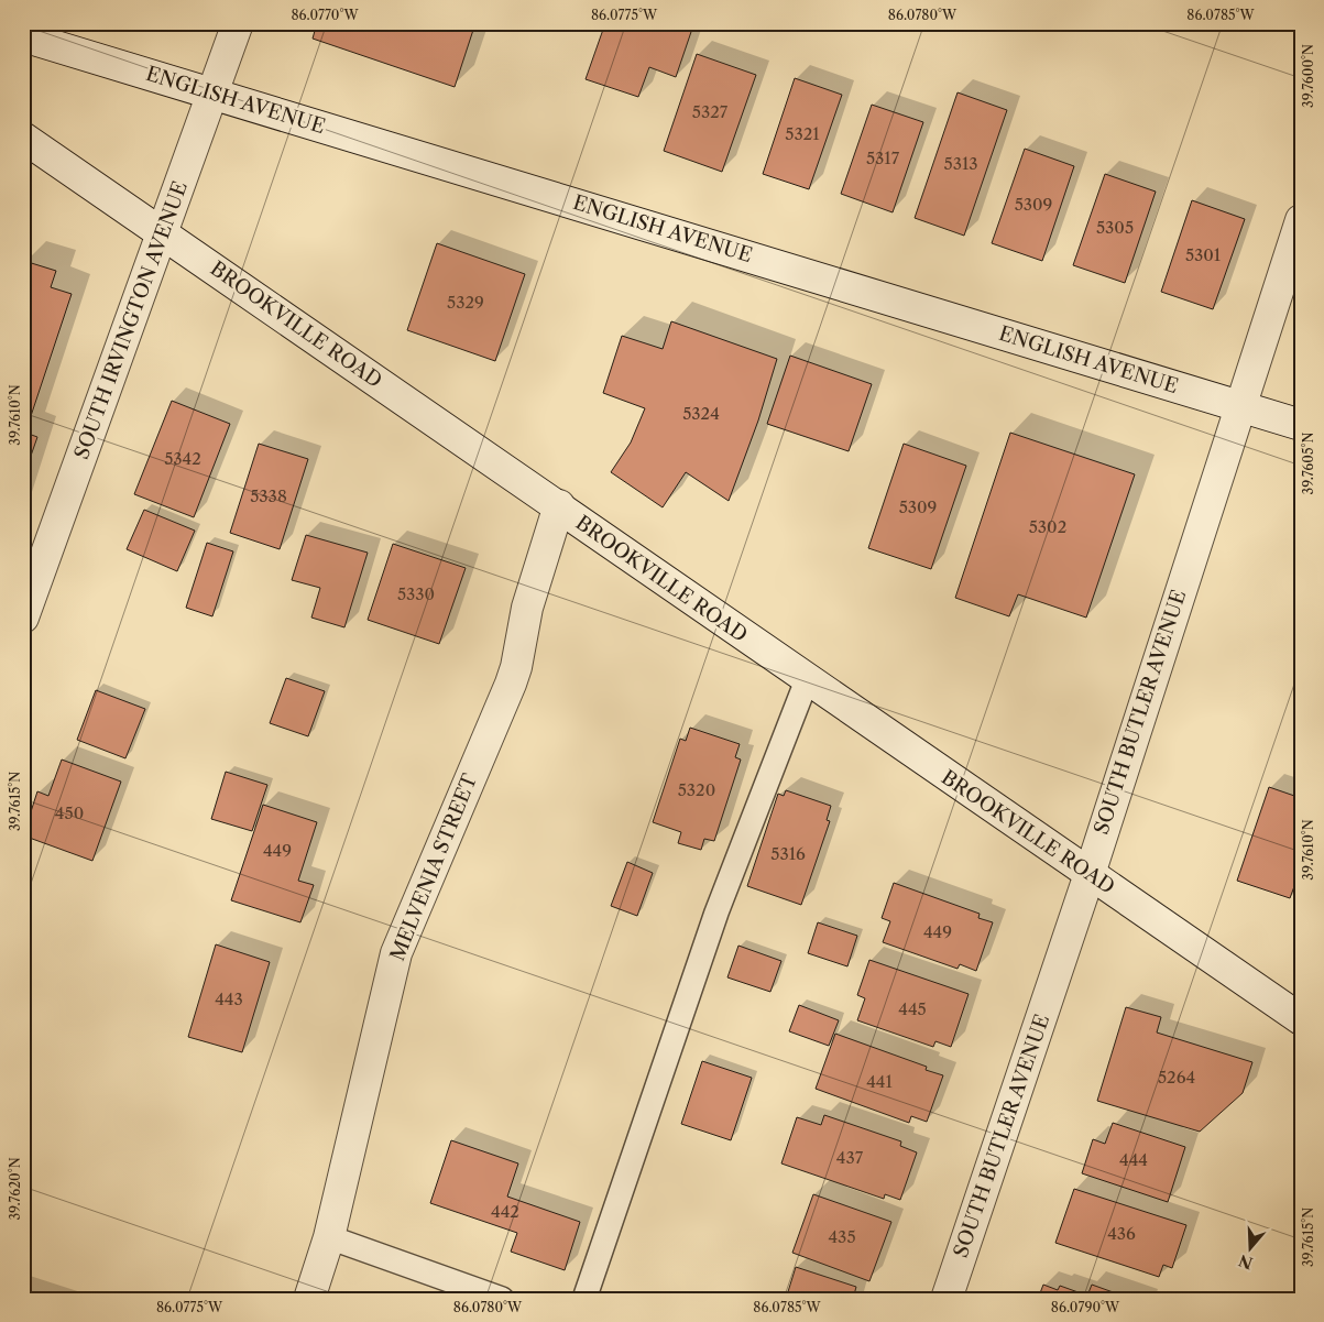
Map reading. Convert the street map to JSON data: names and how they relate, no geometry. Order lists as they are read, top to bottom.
{
  "streets": {
    "street": [
      "ENGLISH AVENUE",
      "SOUTH IRVINGTON AVENUE",
      "BROOKVILLE ROAD",
      "SOUTH BUTLER AVENUE",
      "MELVENIA STREET"
    ]
  },
  "crossings": [
    ["ENGLISH AVENUE", "SOUTH IRVINGTON AVENUE"],
    ["ENGLISH AVENUE", "SOUTH BUTLER AVENUE"],
    ["SOUTH IRVINGTON AVENUE", "BROOKVILLE ROAD"],
    ["BROOKVILLE ROAD", "SOUTH BUTLER AVENUE"],
    ["BROOKVILLE ROAD", "MELVENIA STREET"]
  ],
  "house_numbers": [
    "5327",
    "5321",
    "5317",
    "5313",
    "5309",
    "5305",
    "5301",
    "5329",
    "5324",
    "5342",
    "5338",
    "5309",
    "5302",
    "5330",
    "5320",
    "450",
    "449",
    "5316",
    "449",
    "443",
    "445",
    "5264",
    "441",
    "437",
    "444",
    "442",
    "436",
    "435"
  ],
  "north": "bottom",
  "coordinates": [
    "86.0770°W",
    "86.0775°W",
    "86.0780°W",
    "86.0785°W",
    "39.7600°N",
    "39.7610°N",
    "39.7605°N",
    "39.7615°N",
    "39.7620°N",
    "86.0790°W"
  ]
}
